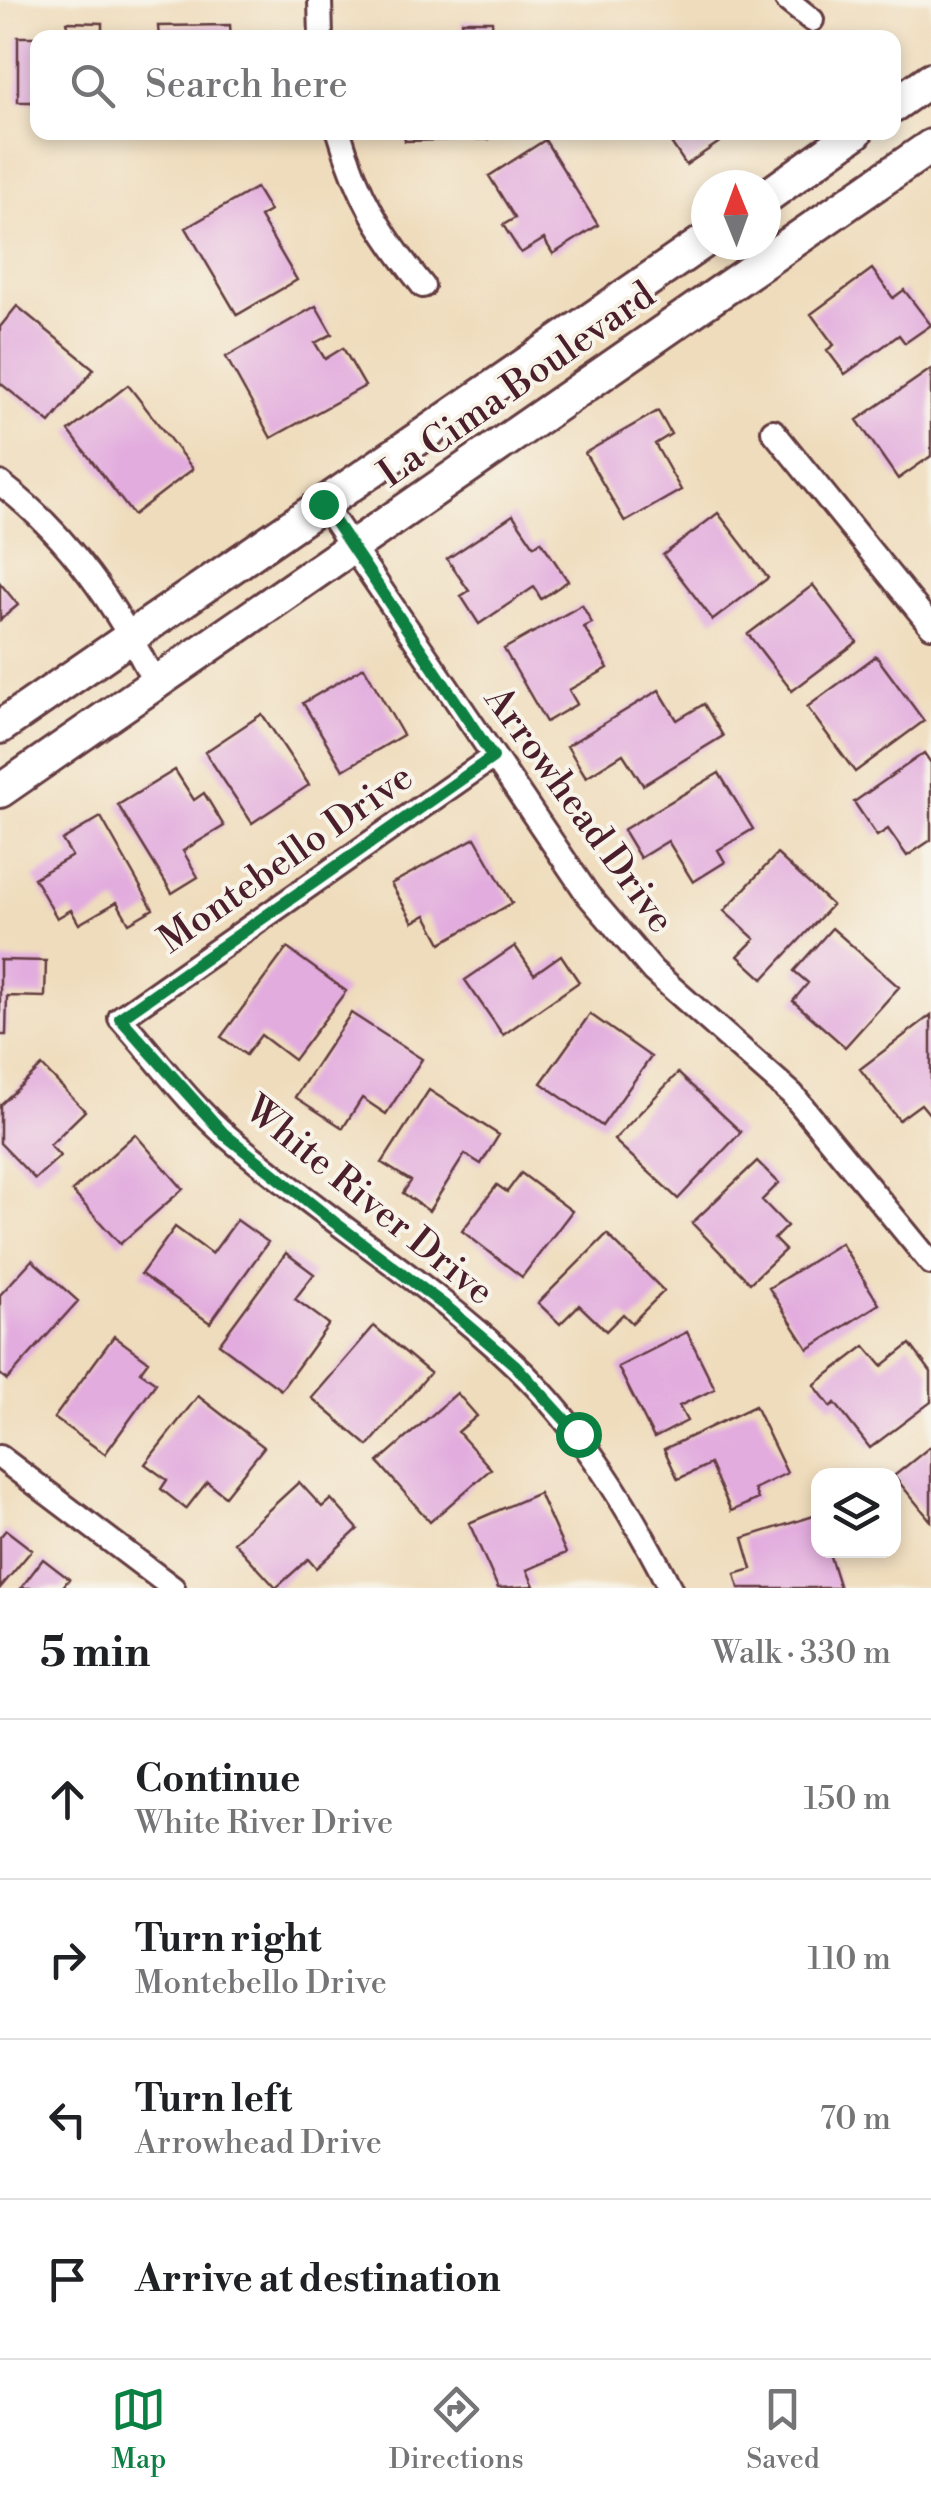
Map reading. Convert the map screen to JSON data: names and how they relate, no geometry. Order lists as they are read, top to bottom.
{
  "streets": {
    "street": [
      "La Cima Boulevard",
      "Arrowhead Drive",
      "Montebello Drive",
      "White River Drive"
    ]
  },
  "crossings": [
    ["La Cima Boulevard", "Arrowhead Drive"],
    ["Arrowhead Drive", "Montebello Drive"],
    ["Montebello Drive", "White River Drive"]
  ],
  "north": "top",
  "page": {
    "search": "Search here",
    "heading": ["5 min", "Walk · 330 m"],
    "list": [
      ["Continue", "White River Drive", "150 m"],
      ["Turn right", "Montebello Drive", "110 m"],
      ["Turn left", "Arrowhead Drive", "70 m"],
      "Arrive at destination"
    ],
    "nav": ["Map", "Directions", "Saved"]
  }
}
